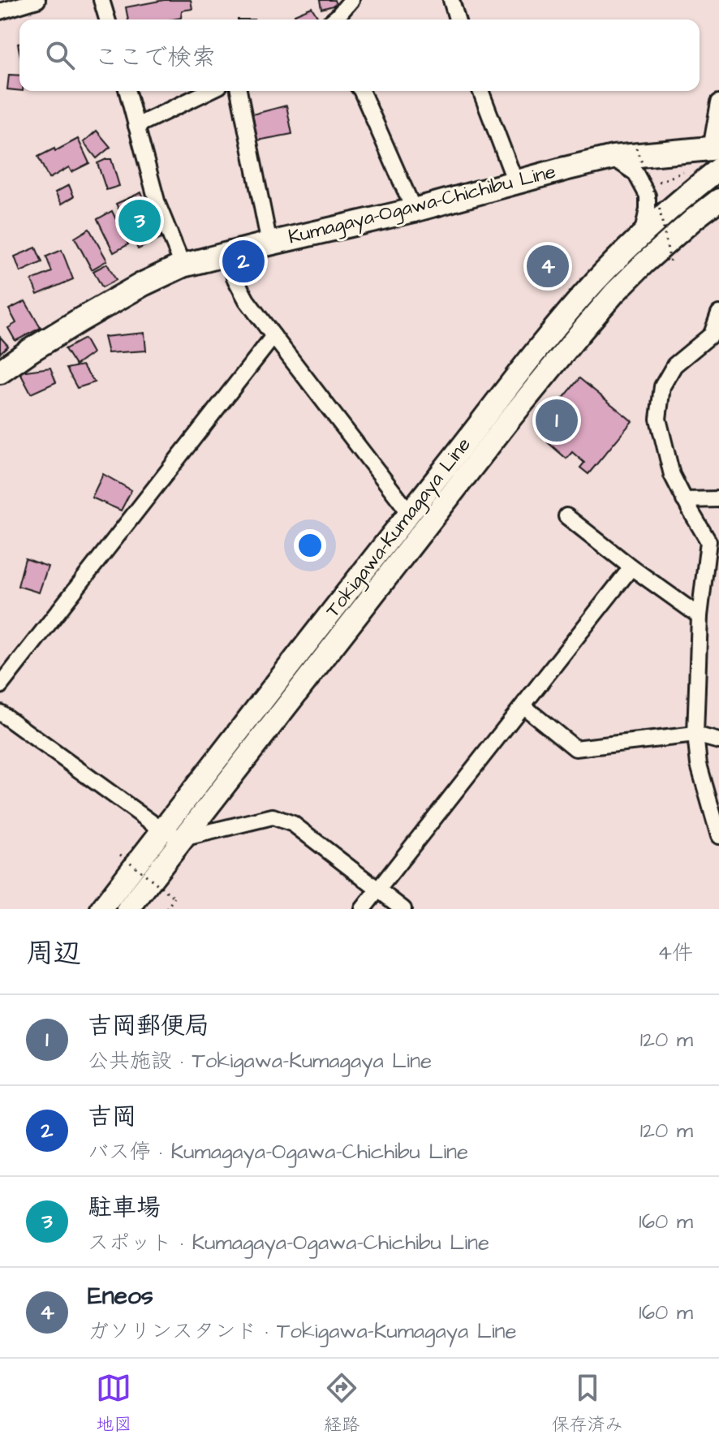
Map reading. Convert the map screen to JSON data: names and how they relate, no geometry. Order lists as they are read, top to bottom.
{
  "streets": {
    "main road": ["Kumagaya-Ogawa-Chichibu Line", "Tokigawa-Kumagaya Line"]
  },
  "crossings": [
    ["Kumagaya-Ogawa-Chichibu Line", "Tokigawa-Kumagaya Line"]
  ],
  "page": {
    "search": "ここで検索",
    "pins": [
      "3",
      "2",
      "4",
      "1"
    ],
    "heading": ["周辺", "4件"],
    "list": [
      {
        "mark": "1",
        "name": "吉岡郵便局",
        "note": "公共施設 · Tokigawa-Kumagaya Line",
        "value": "120 m"
      },
      {
        "mark": "2",
        "name": "吉岡",
        "note": "バス停 · Kumagaya-Ogawa-Chichibu Line",
        "value": "120 m"
      },
      {
        "mark": "3",
        "name": "駐車場",
        "note": "スポット · Kumagaya-Ogawa-Chichibu Line",
        "value": "160 m"
      },
      {
        "mark": "4",
        "name": "Eneos",
        "note": "ガソリンスタンド · Tokigawa-Kumagaya Line",
        "value": "160 m"
      }
    ],
    "nav": ["地図", "経路", "保存済み"]
  }
}
